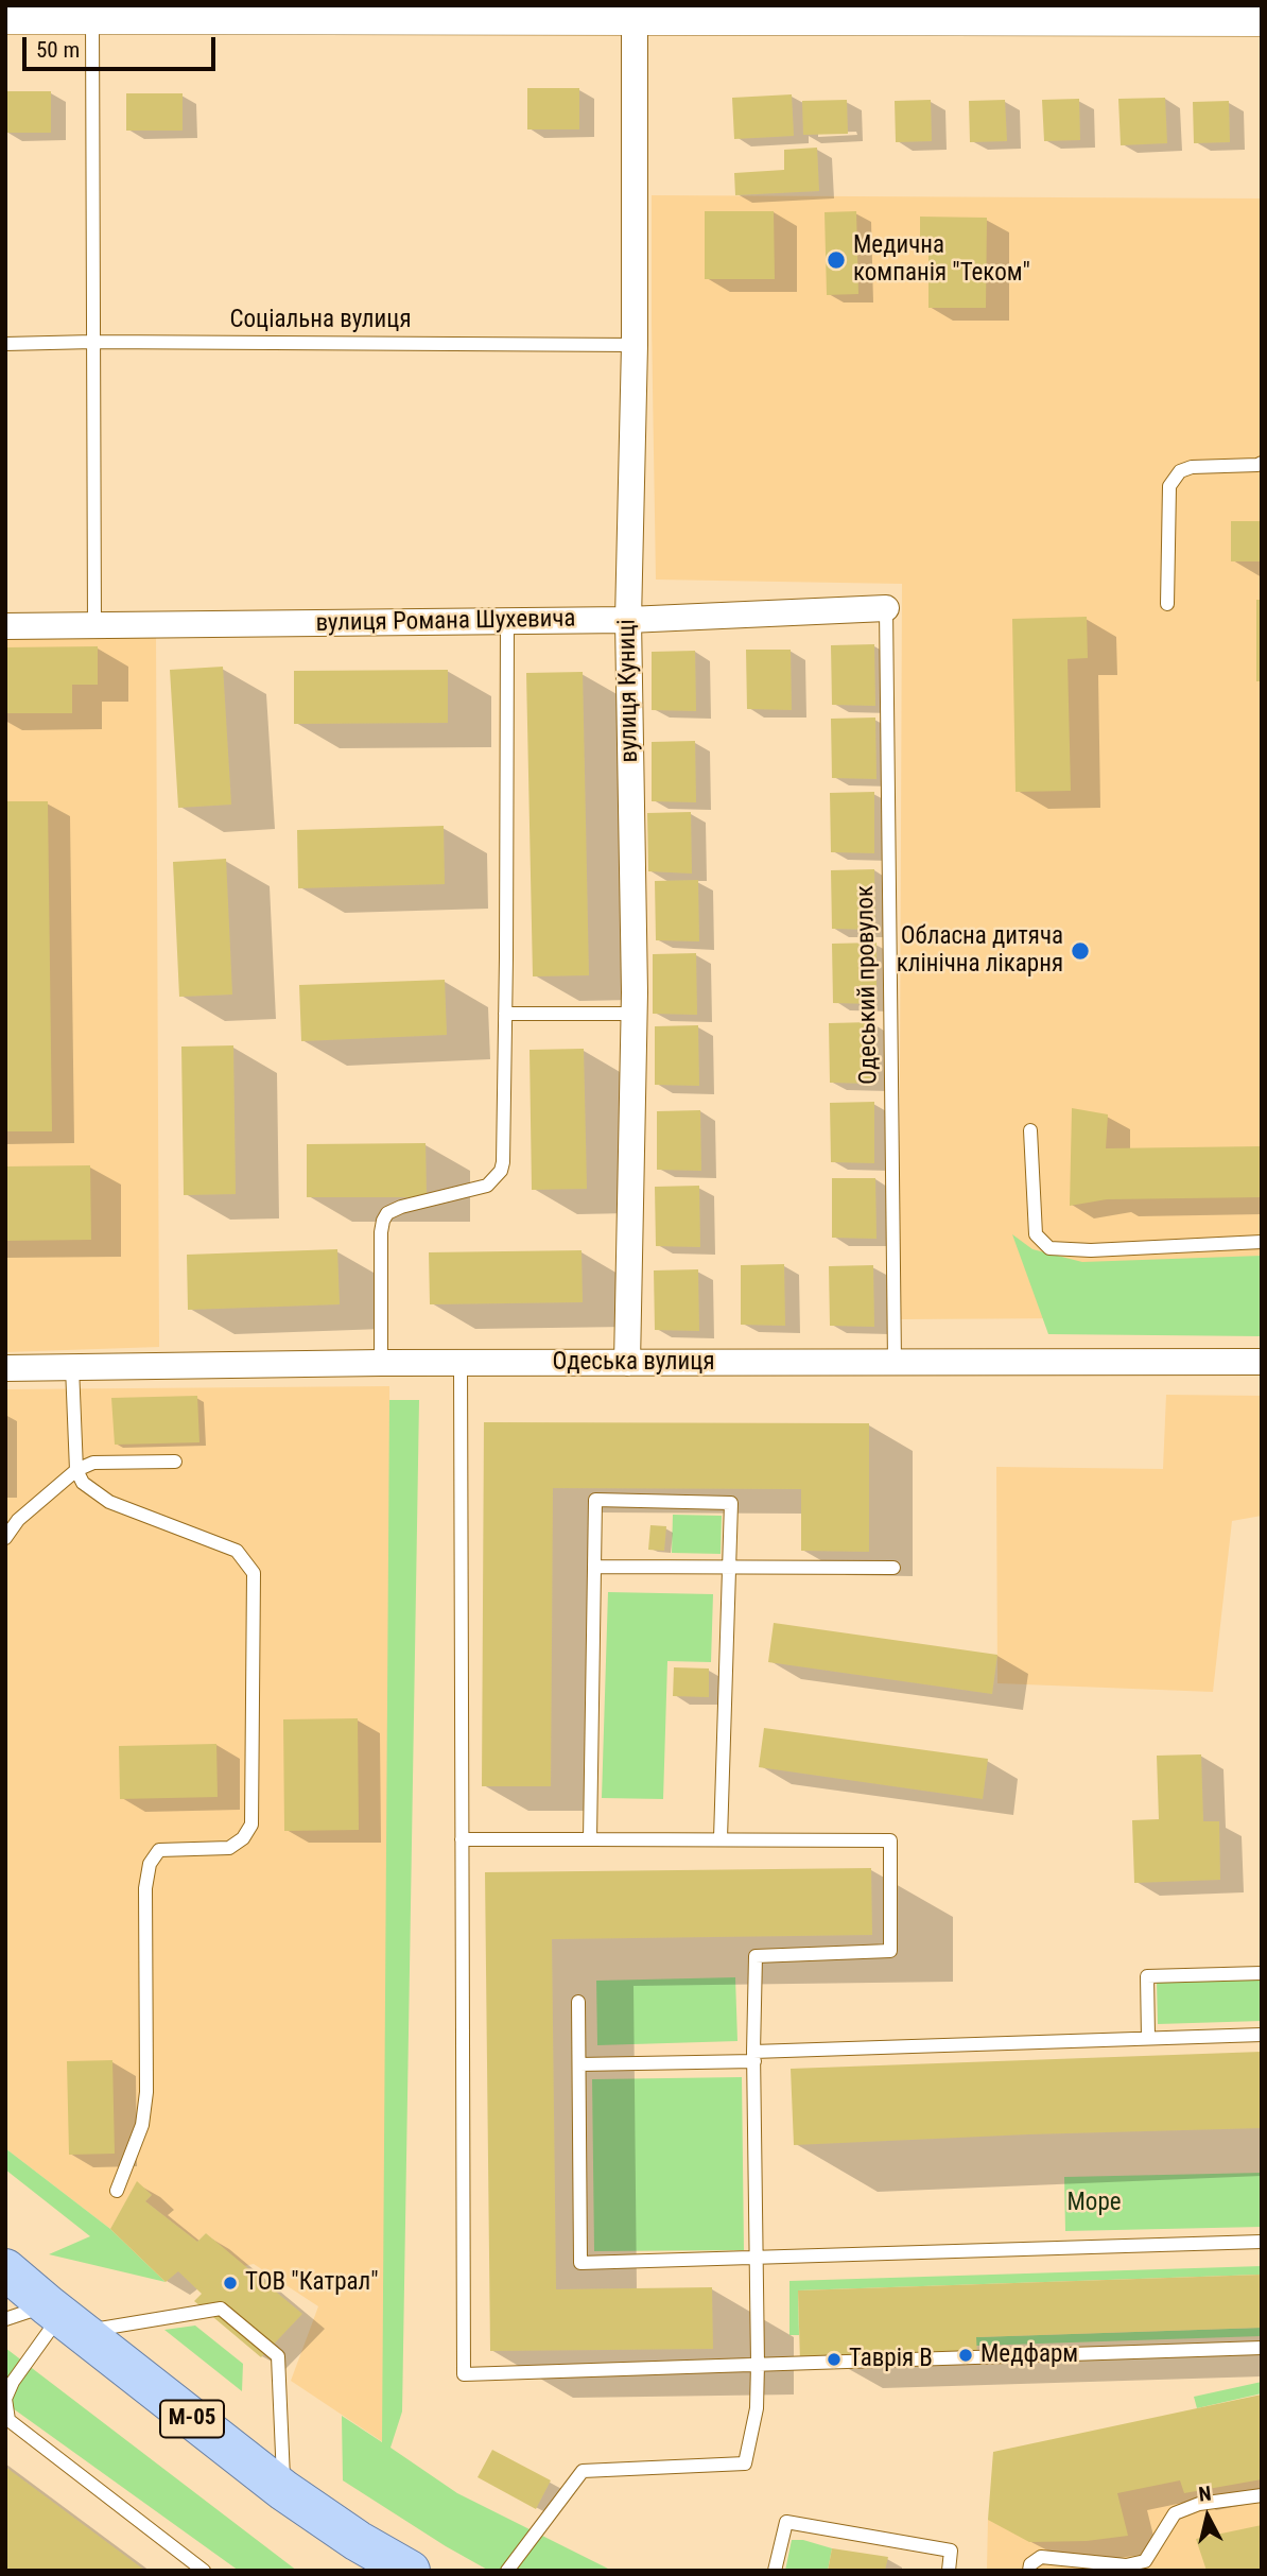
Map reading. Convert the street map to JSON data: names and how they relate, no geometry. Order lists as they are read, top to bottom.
{
  "streets": {
    "main road": ["М-05"],
    "street": ["вулиця Романа Шухевича", "вулиця Куниці", "Одеська вулиця"],
    "lane": ["Соціальна вулиця", "Одеський провулок"]
  },
  "crossings": [
    ["Соціальна вулиця", "вулиця Куниці"],
    ["вулиця Романа Шухевича", "вулиця Куниці"],
    ["вулиця Романа Шухевича", "Одеський провулок"],
    ["вулиця Куниці", "Одеська вулиця"],
    ["Одеський провулок", "Одеська вулиця"]
  ],
  "parks": ["Море"],
  "places": [
    "Медична компанія \"Теком\"",
    "Обласна дитяча клінічна лікарня",
    "ТОВ \"Катрал\"",
    "Медфарм",
    "Таврія В"
  ],
  "scale_bar": "50 m",
  "north": "top"
}
